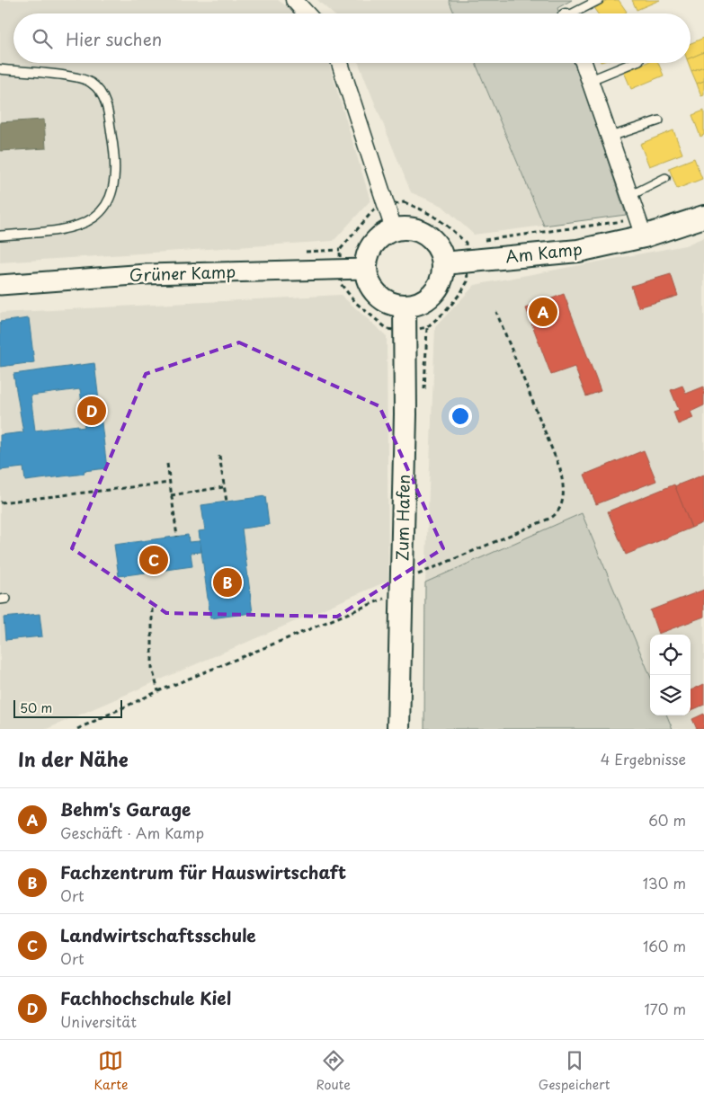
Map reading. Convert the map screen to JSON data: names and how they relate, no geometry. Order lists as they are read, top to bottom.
{
  "streets": {
    "main road": ["Am Kamp", "Zum Hafen"],
    "street": ["Grüner Kamp"]
  },
  "crossings": [
    ["Am Kamp", "Grüner Kamp"],
    ["Am Kamp", "Zum Hafen"],
    ["Grüner Kamp", "Zum Hafen"]
  ],
  "scale_bar": "50 m",
  "page": {
    "search": "Hier suchen",
    "pins": [
      "A",
      "D",
      "C",
      "B"
    ],
    "scale": "50 m",
    "heading": ["In der Nähe", "4 Ergebnisse"],
    "list": [
      {
        "mark": "A",
        "name": "Behm's Garage",
        "note": "Geschäft · Am Kamp",
        "value": "60 m"
      },
      {
        "mark": "B",
        "name": "Fachzentrum für Hauswirtschaft",
        "note": "Ort",
        "value": "130 m"
      },
      {
        "mark": "C",
        "name": "Landwirtschaftsschule",
        "note": "Ort",
        "value": "160 m"
      },
      {
        "mark": "D",
        "name": "Fachhochschule Kiel",
        "note": "Universität",
        "value": "170 m"
      }
    ],
    "nav": ["Karte", "Route", "Gespeichert"]
  }
}
